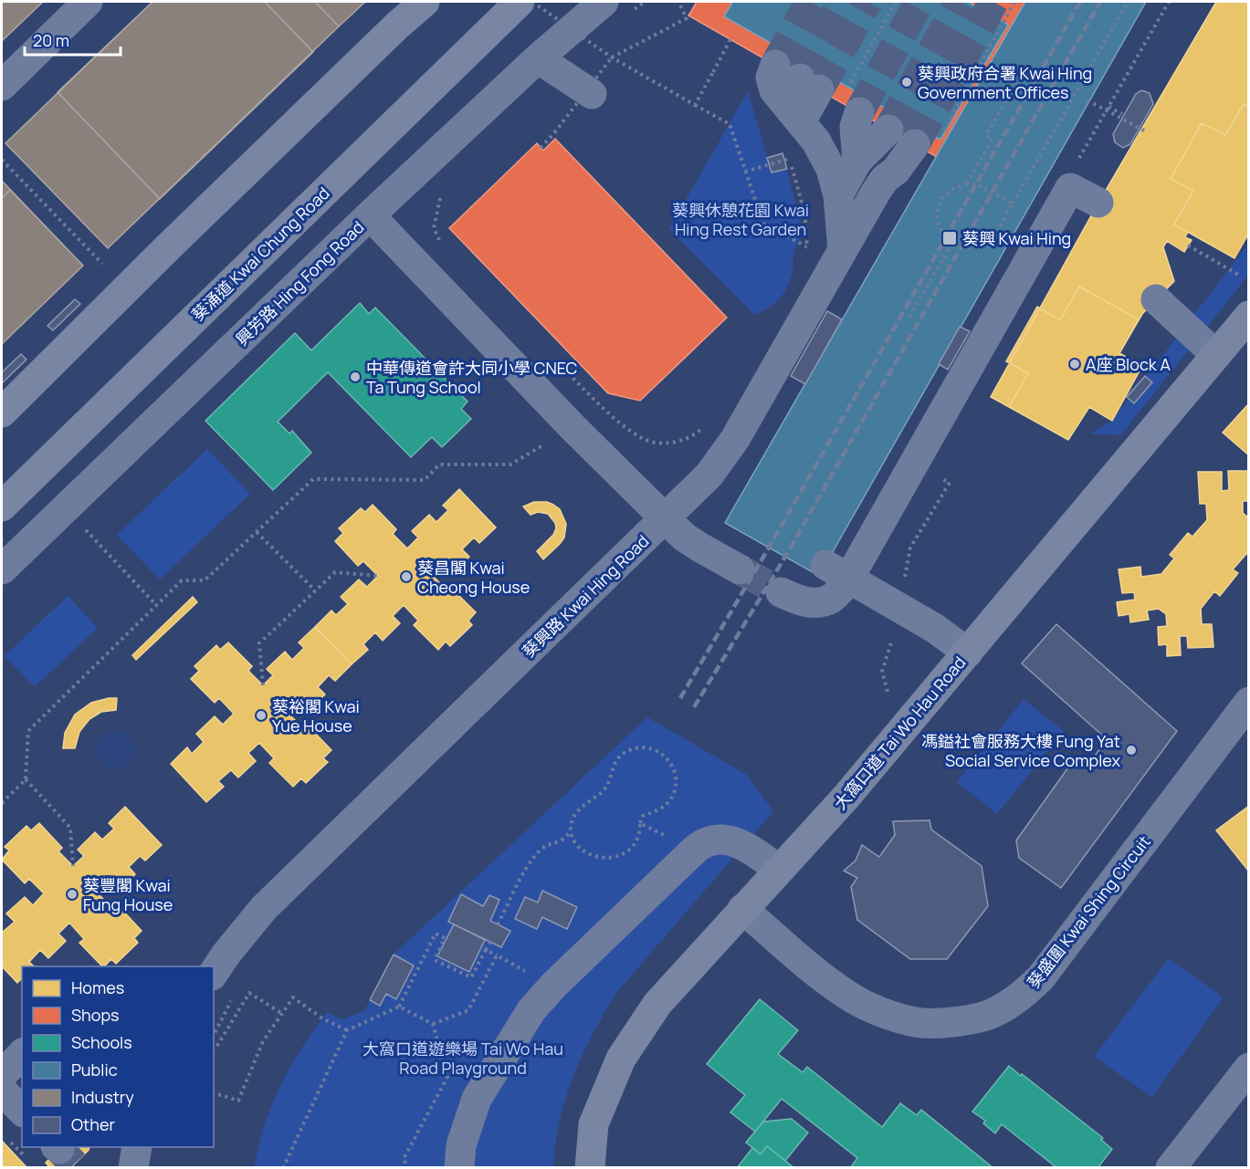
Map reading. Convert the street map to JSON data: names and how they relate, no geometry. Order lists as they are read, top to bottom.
{
  "streets": {
    "main road": ["葵涌道 Kwai Chung Road", "大窩口道 Tai Wo Hau Road"],
    "street": ["興芳路 Hing Fong Road", "葵興路 Kwai Hing Road", "葵盛圍 Kwai Shing Circuit"]
  },
  "crossings": [
    ["大窩口道 Tai Wo Hau Road", "葵盛圍 Kwai Shing Circuit"]
  ],
  "parks": ["葵興休憩花園 Kwai Hing Rest Garden", "大窩口道遊樂場 Tai Wo Hau Road Playground"],
  "places": {
    "other": [
      "葵興政府合署 Kwai Hing Government Offices",
      "A座 Block A",
      "中華傳道會許大同小學 CNEC Ta Tung School",
      "葵昌閣 Kwai Cheong House",
      "葵裕閣 Kwai Yue House",
      "馮鎰社會服務大樓 Fung Yat Social Service Complex",
      "葵豐閣 Kwai Fung House"
    ],
    "transit": ["葵興 Kwai Hing"]
  },
  "legend": [
    "Homes",
    "Shops",
    "Schools",
    "Public",
    "Industry",
    "Other"
  ],
  "scale_bar": "20 m"
}
